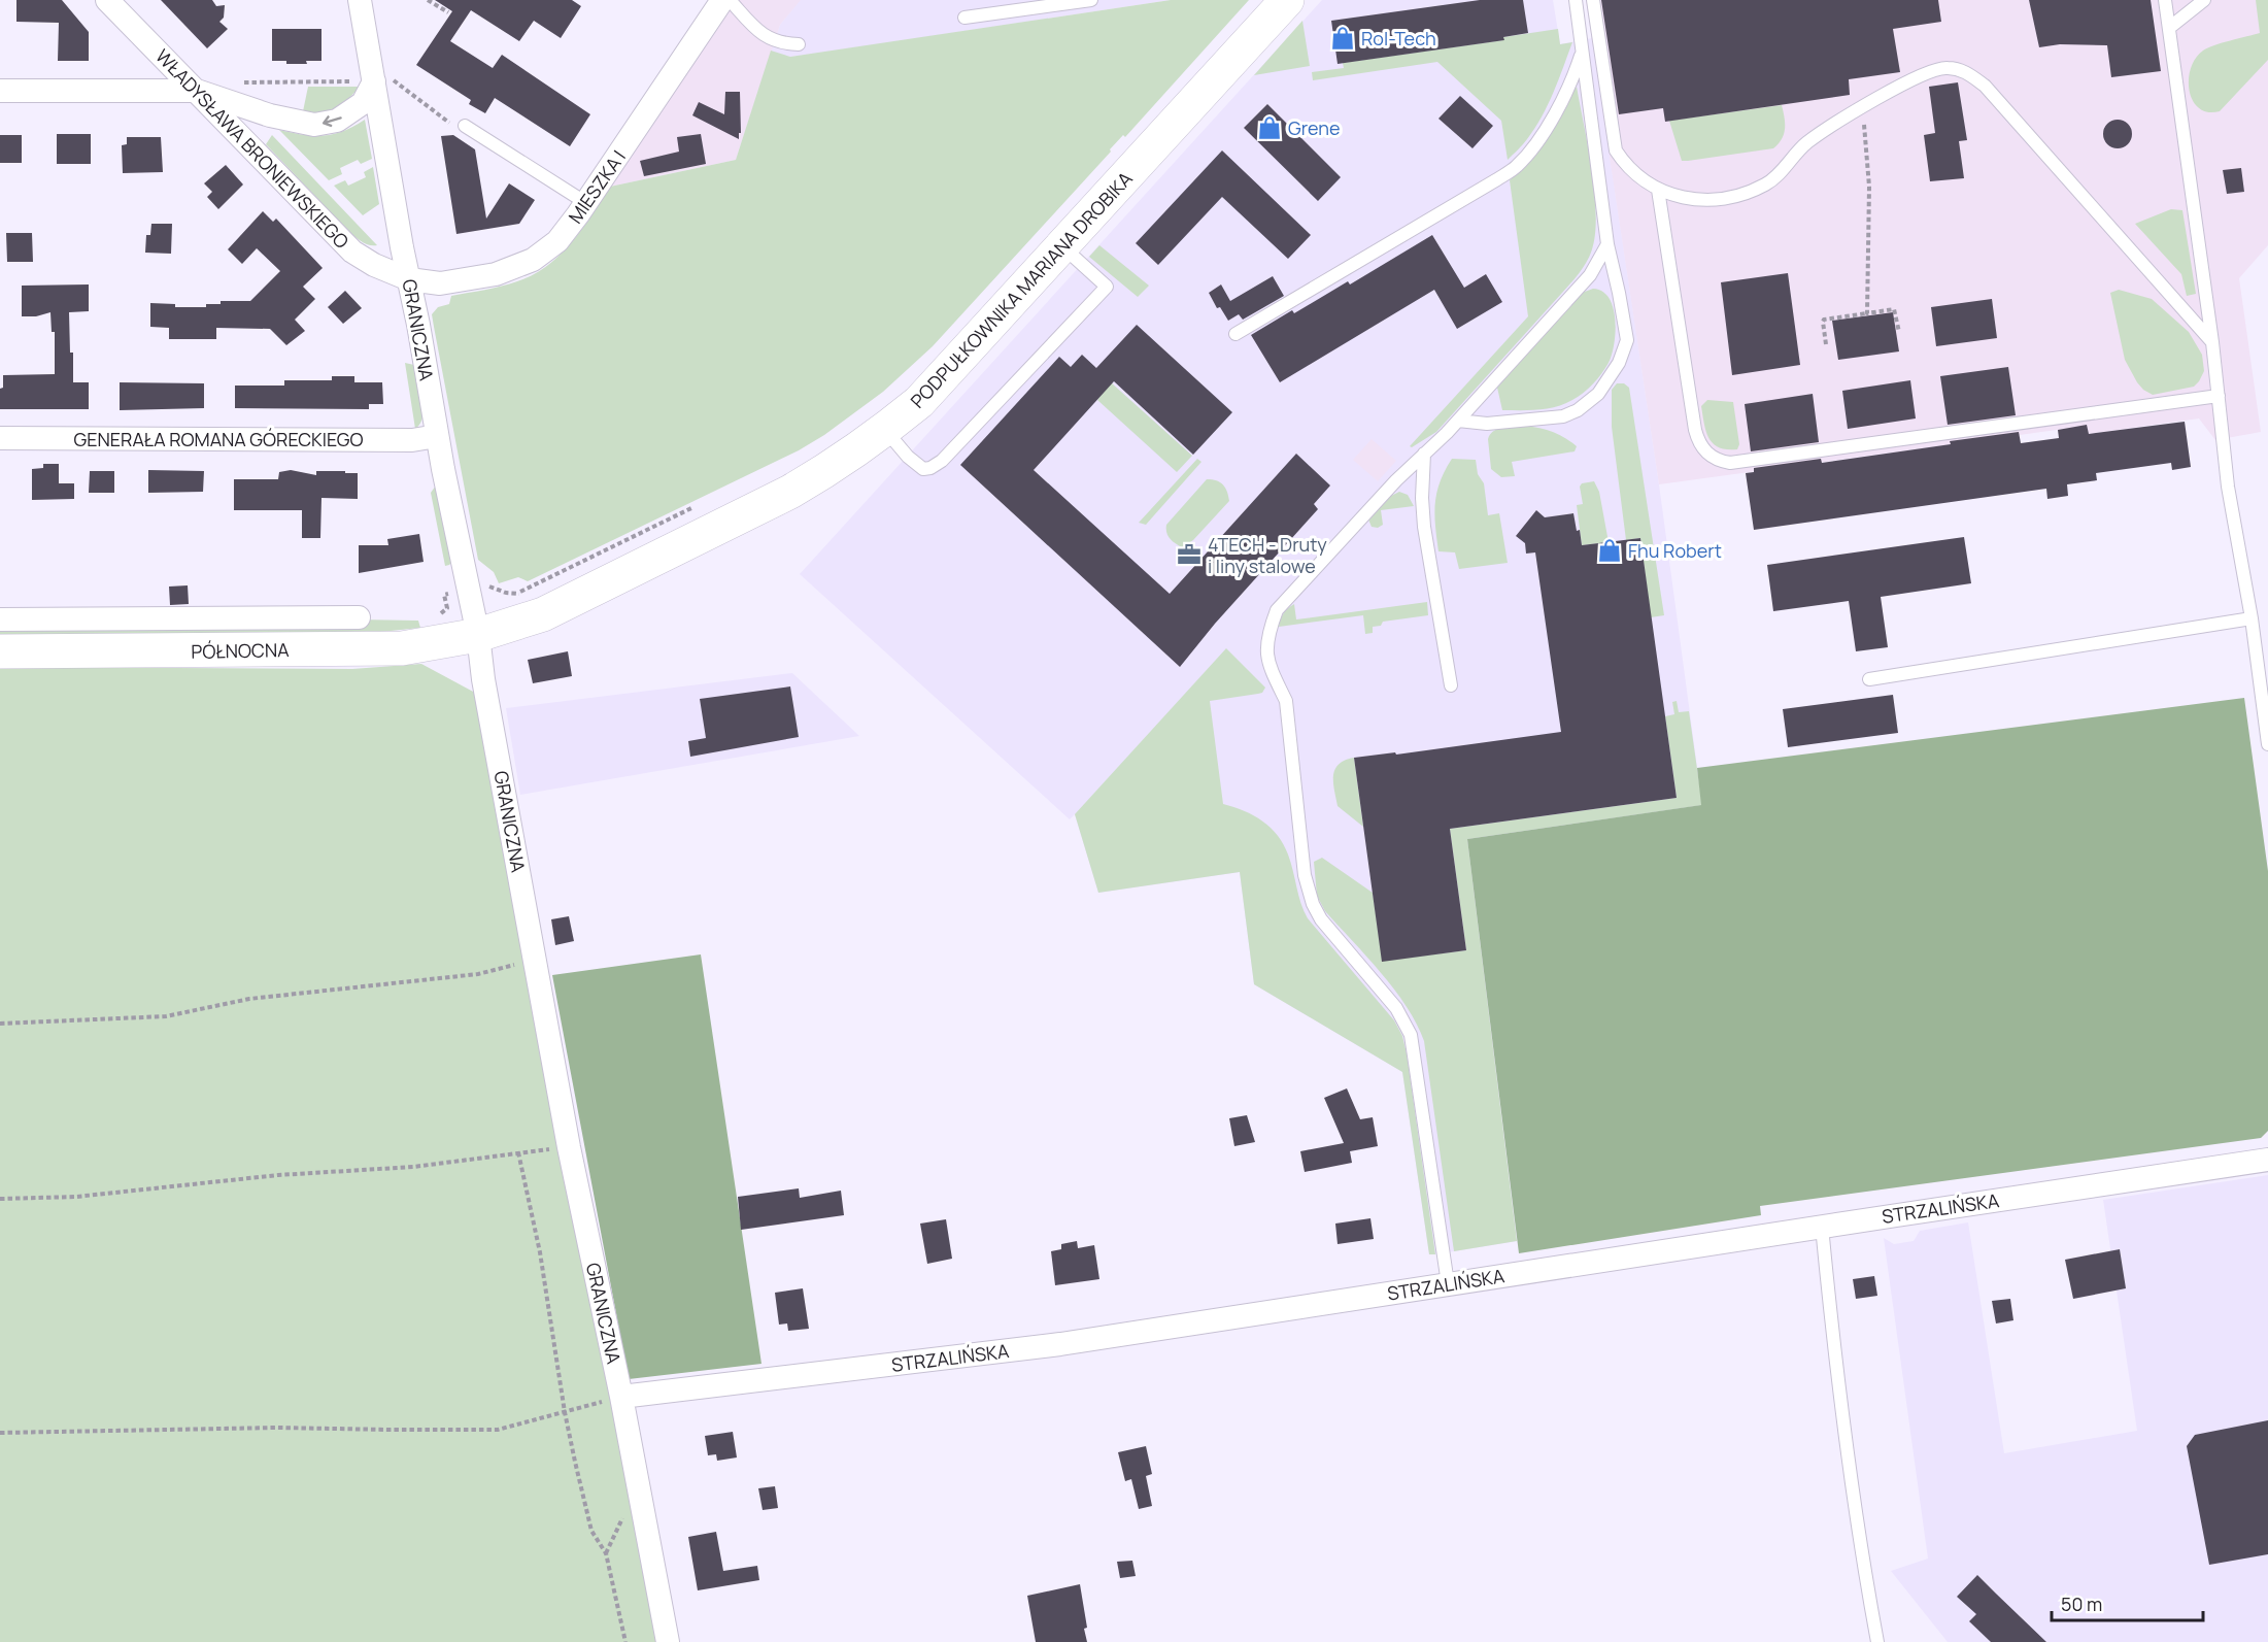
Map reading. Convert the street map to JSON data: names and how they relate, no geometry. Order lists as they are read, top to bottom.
{
  "streets": {
    "main road": ["PODPUŁKOWNIKA MARIANA DROBIKA", "PÓŁNOCNA"],
    "street": [
      "WŁADYSŁAWA BRONIEWSKIEGO",
      "MIESZKA I",
      "GRANICZNA",
      "GENERAŁA ROMANA GÓRECKIEGO",
      "STRZALIŃSKA"
    ]
  },
  "crossings": [
    ["WŁADYSŁAWA BRONIEWSKIEGO", "MIESZKA I"],
    ["WŁADYSŁAWA BRONIEWSKIEGO", "GRANICZNA"],
    ["MIESZKA I", "GRANICZNA"],
    ["PODPUŁKOWNIKA MARIANA DROBIKA", "GRANICZNA"],
    ["PODPUŁKOWNIKA MARIANA DROBIKA", "PÓŁNOCNA"],
    ["GRANICZNA", "GENERAŁA ROMANA GÓRECKIEGO"],
    ["GRANICZNA", "PÓŁNOCNA"],
    ["GRANICZNA", "STRZALIŃSKA"]
  ],
  "places": {
    "shop": ["Rol-Tech", "Grene", "Fhu Robert"],
    "office": ["4TECH - Druty i liny stalowe"]
  },
  "scale_bar": "50 m"
}
